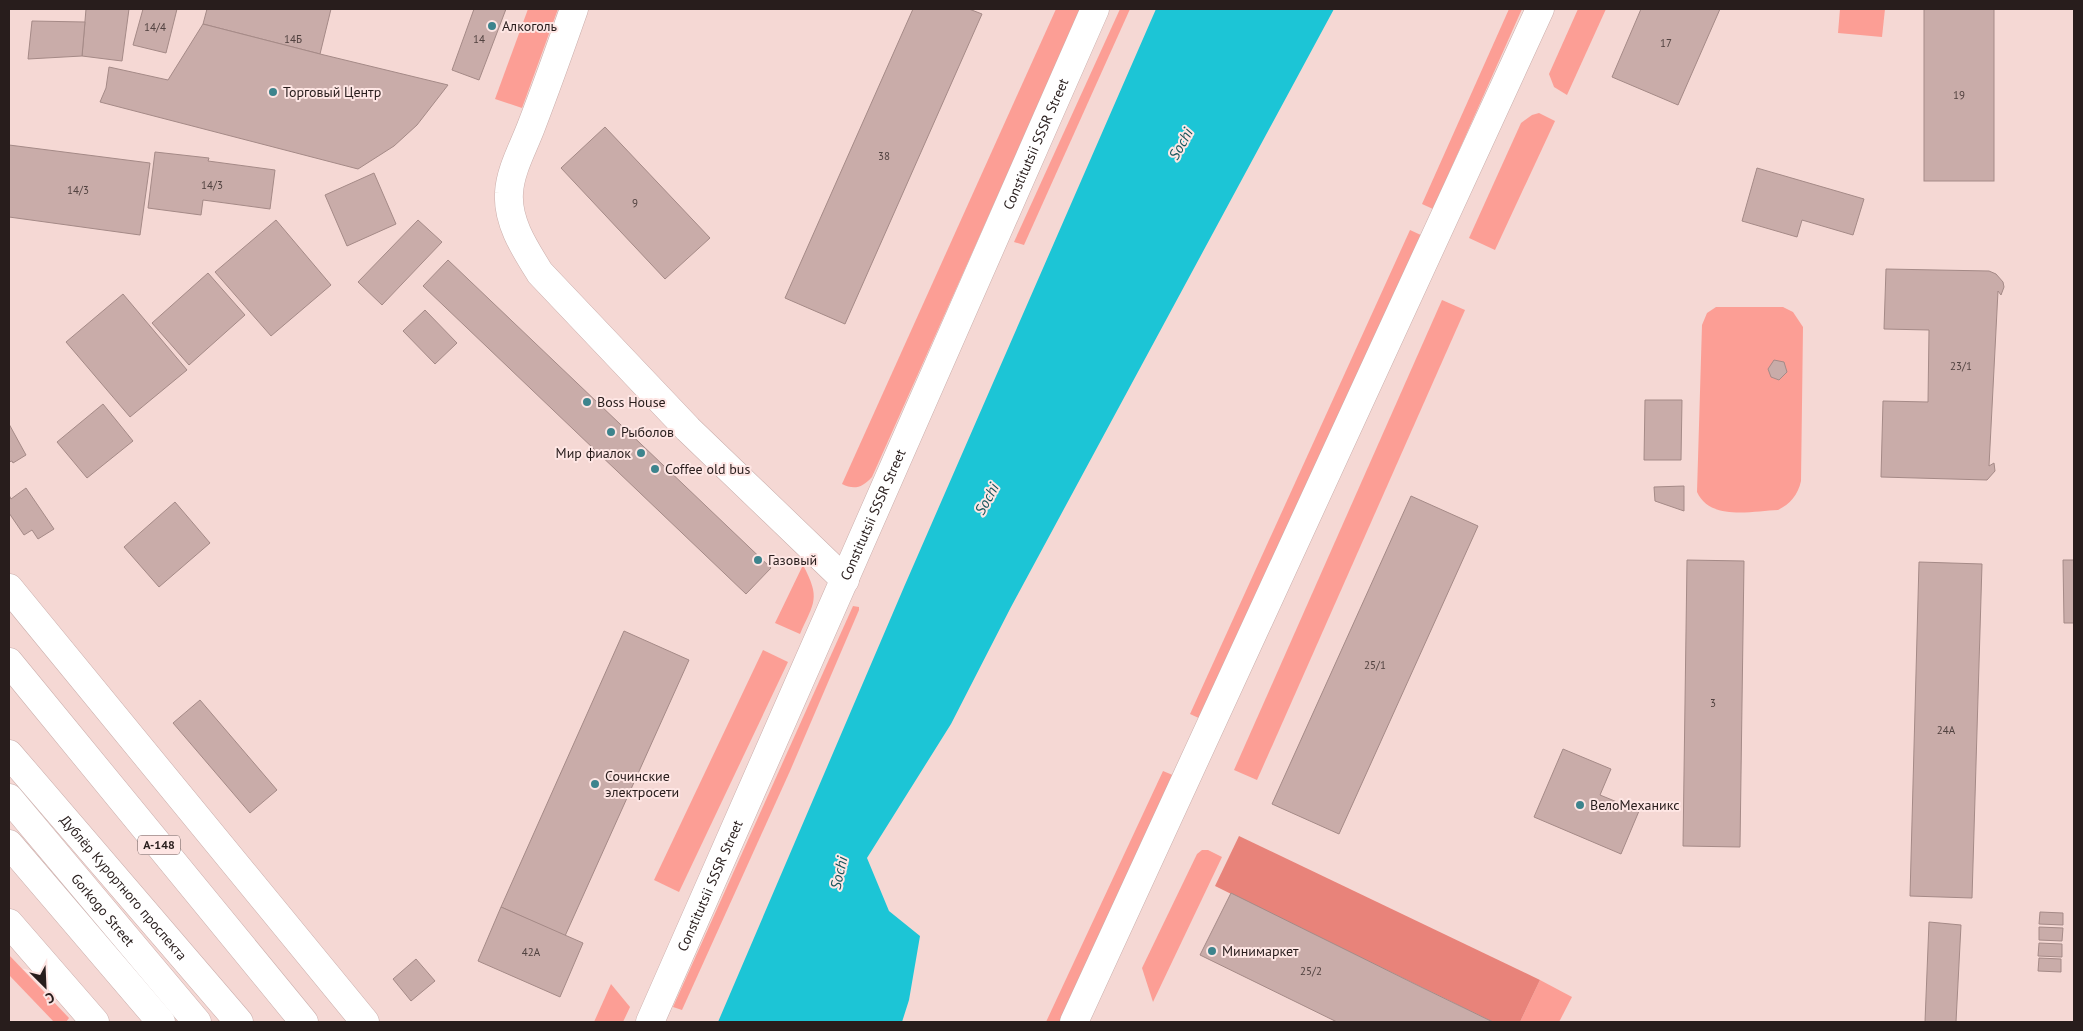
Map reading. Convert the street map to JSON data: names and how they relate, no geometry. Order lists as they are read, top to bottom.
{
  "streets": {
    "main road": [
      "Constitutsii SSSR Street",
      "А-148",
      "Дублёр Курортного проспекта",
      "Gorkogo Street"
    ]
  },
  "water": ["Sochi"],
  "places": [
    "Алкоголь",
    "Торговый Центр",
    "Boss House",
    "Рыболов",
    "Мир фиалок",
    "Coffee old bus",
    "Газовый",
    "Сочинские электросети",
    "ВелоМеханикс",
    "Минимаркет"
  ],
  "house_numbers": [
    "14/4",
    "14Б",
    "14",
    "17",
    "19",
    "38",
    "14/3",
    "14/3",
    "9",
    "23/1",
    "25/1",
    "3",
    "24А",
    "42А",
    "25/2"
  ],
  "north": "bottom right"
}
